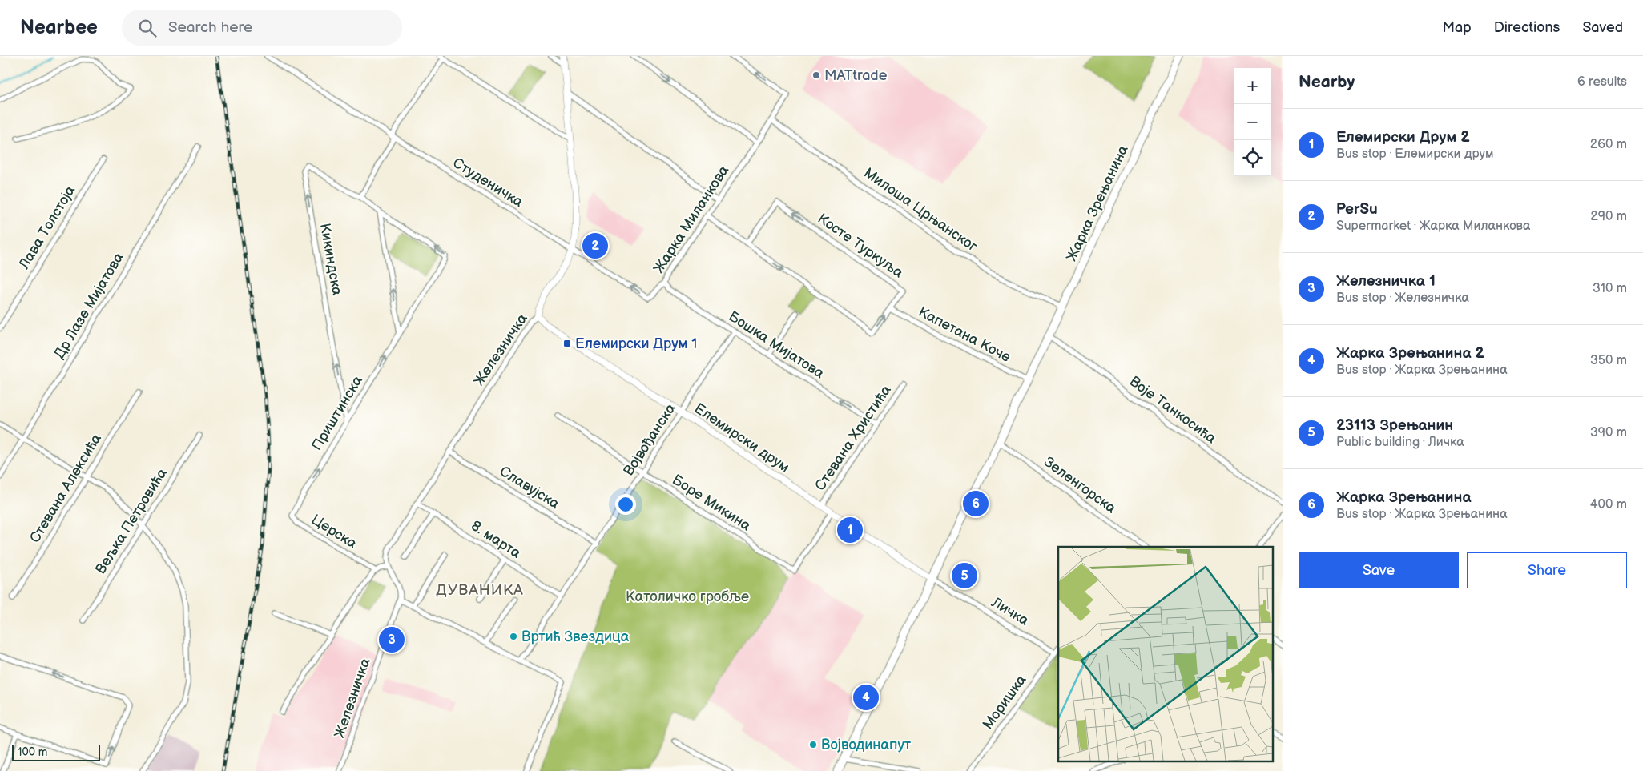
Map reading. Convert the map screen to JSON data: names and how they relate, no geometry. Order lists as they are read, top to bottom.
{
  "streets": {
    "main road": ["Жарка Зрењанина"],
    "street": [
      "Студеничка",
      "Милоша Црњанског",
      "Жарка Миланкова",
      "Лава Толстоја",
      "Косте Туркуља",
      "Кикиндска",
      "Др Лазе Мијатова",
      "Капетана Коче",
      "Бошка Мијатова",
      "Железничка",
      "Воје Танкосића",
      "Приштинска",
      "Елемирски друм",
      "Стевана Христића",
      "Војвођанска",
      "Зеленгорска",
      "Славујска",
      "Стевана Алексића",
      "Боре Микина",
      "Вељка Петровића",
      "Церска",
      "8. марта",
      "Личка",
      "Моришка"
    ]
  },
  "crossings": [
    ["Студеничка", "Жарка Миланкова"],
    ["Студеничка", "Железничка"],
    ["Жарка Зрењанина", "Милоша Црњанског"],
    ["Жарка Зрењанина", "Капетана Коче"],
    ["Жарка Зрењанина", "Воје Танкосића"],
    ["Жарка Зрењанина", "Елемирски друм"],
    ["Жарка Зрењанина", "Зеленгорска"],
    ["Жарка Зрењанина", "Личка"],
    ["Милоша Црњанског", "Жарка Миланкова"],
    ["Жарка Миланкова", "Косте Туркуља"],
    ["Жарка Миланкова", "Бошка Мијатова"],
    ["Жарка Миланкова", "Железничка"],
    ["Косте Туркуља", "Капетана Коче"],
    ["Кикиндска", "Приштинска"],
    ["Бошка Мијатова", "Стевана Христића"],
    ["Бошка Мијатова", "Војвођанска"],
    ["Железничка", "Елемирски друм"],
    ["Железничка", "Славујска"],
    ["Железничка", "8. марта"],
    ["Приштинска", "Церска"],
    ["Елемирски друм", "Стевана Христића"],
    ["Елемирски друм", "Војвођанска"],
    ["Елемирски друм", "Боре Микина"],
    ["Елемирски друм", "Личка"],
    ["Војвођанска", "Славујска"],
    ["Војвођанска", "Боре Микина"],
    ["Војвођанска", "8. марта"],
    ["Личка", "Моришка"]
  ],
  "one_way": ["Бошка Мијатова"],
  "districts": ["ДУВАНИКА"],
  "parks": ["Католичко гробље"],
  "places": {
    "other": ["MATtrade", "Вртић Звездица", "Војводинапут"],
    "transit": ["Елемирски Друм 1"]
  },
  "scale_bar": "100 m",
  "page": {
    "header": "Nearbee",
    "search": "Search here",
    "nav": ["Map", "Directions", "Saved"],
    "heading": ["Nearby", "6 results"],
    "map_buttons": ["+", "−"],
    "list": [
      {
        "mark": "1",
        "name": "Елемирски Друм 2",
        "note": "Bus stop · Елемирски друм",
        "value": "260 m"
      },
      {
        "mark": "2",
        "name": "PerSu",
        "note": "Supermarket · Жарка Миланкова",
        "value": "290 m"
      },
      {
        "mark": "3",
        "name": "Железничка 1",
        "note": "Bus stop · Железничка",
        "value": "310 m"
      },
      {
        "mark": "4",
        "name": "Жарка Зрењанина 2",
        "note": "Bus stop · Жарка Зрењанина",
        "value": "350 m"
      },
      {
        "mark": "5",
        "name": "23113 Зрењанин",
        "note": "Public building · Личка",
        "value": "390 m"
      },
      {
        "mark": "6",
        "name": "Жарка Зрењанина",
        "note": "Bus stop · Жарка Зрењанина",
        "value": "400 m"
      }
    ],
    "pins": [
      "2",
      "6",
      "1",
      "5",
      "3",
      "4"
    ],
    "buttons": ["Save", "Share"],
    "scale": "100 m"
  }
}
